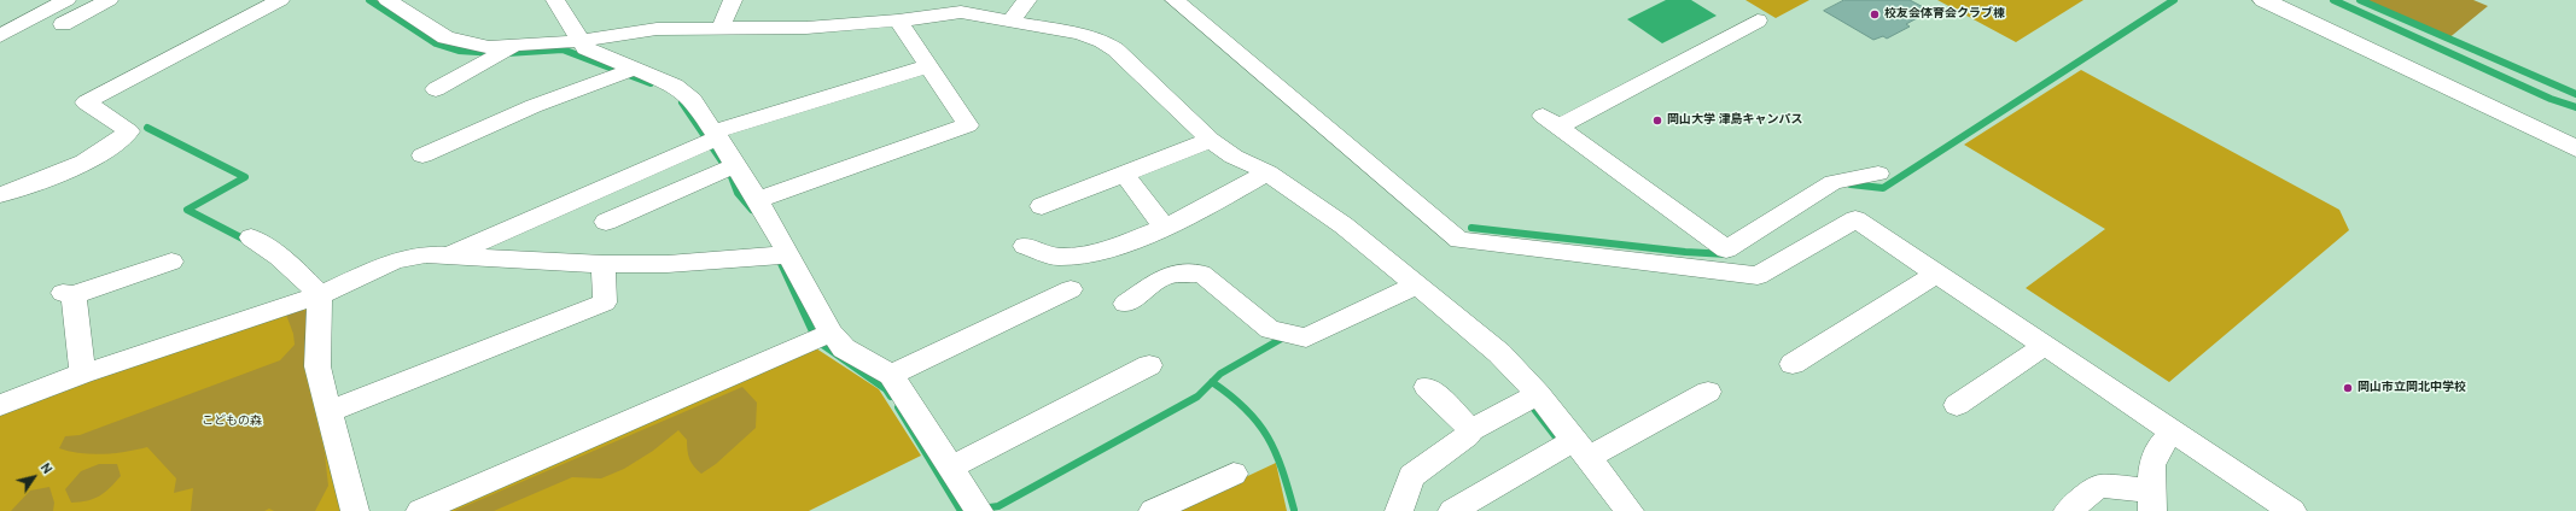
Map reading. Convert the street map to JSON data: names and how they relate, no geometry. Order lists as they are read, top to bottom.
{
  "parks": ["こどもの森"],
  "places": ["校友会体育会クラブ棟", "岡山大学 津島キャンパス", "岡山市立岡北中学校"],
  "north": "top right"
}
